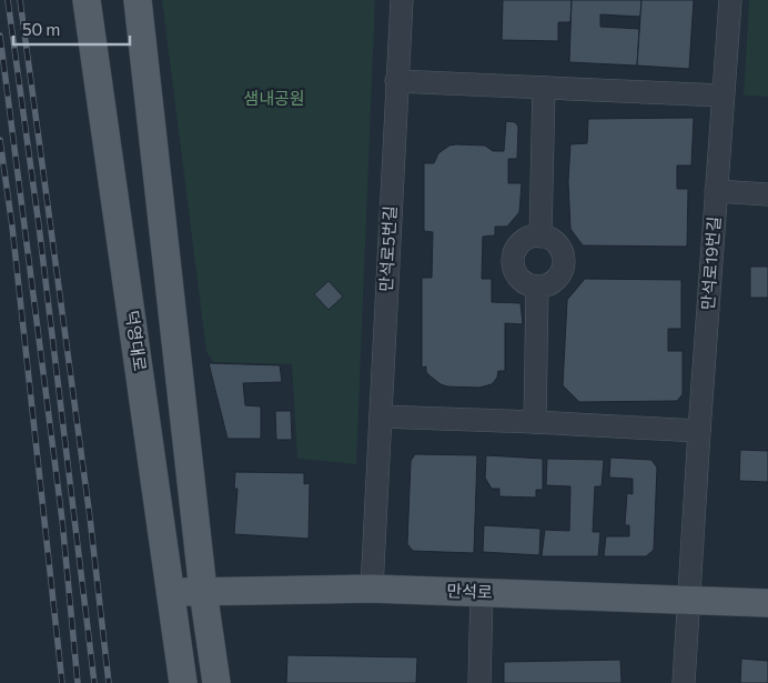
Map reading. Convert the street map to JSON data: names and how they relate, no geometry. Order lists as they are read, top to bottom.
{
  "streets": {
    "main road": ["덕영대로", "만석로"],
    "street": ["만석로5번길", "만석로19번길"]
  },
  "crossings": [
    ["만석로5번길", "만석로"],
    ["만석로19번길", "만석로"],
    ["덕영대로", "만석로"]
  ],
  "parks": ["샘내공원"],
  "scale_bar": "50 m"
}
